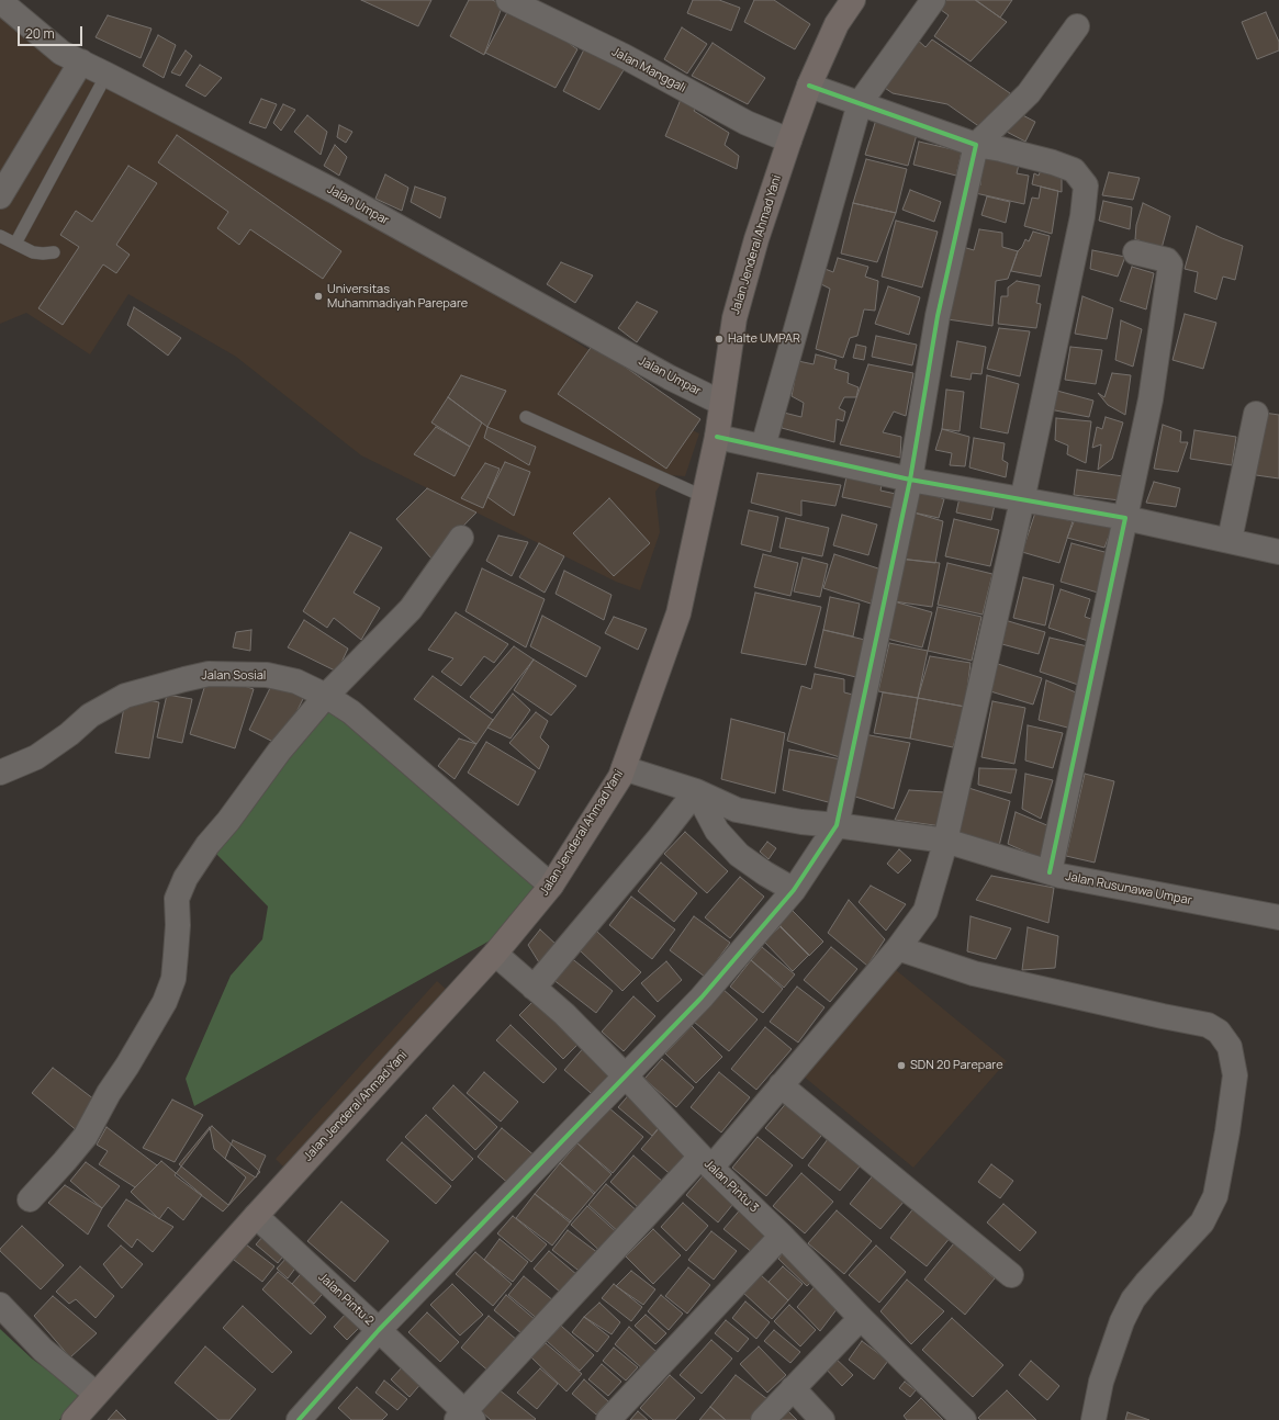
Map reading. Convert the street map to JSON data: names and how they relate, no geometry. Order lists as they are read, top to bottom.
{
  "streets": {
    "highway": ["Jalan Jenderal Ahmad Yani"],
    "street": [
      "Jalan Manggali",
      "Jalan Umpar",
      "Jalan Sosial",
      "Jalan Rusunawa Umpar",
      "Jalan Pintu 3",
      "Jalan Pintu 2"
    ]
  },
  "crossings": [
    ["Jalan Manggali", "Jalan Jenderal Ahmad Yani"],
    ["Jalan Umpar", "Jalan Jenderal Ahmad Yani"],
    ["Jalan Jenderal Ahmad Yani", "Jalan Sosial"],
    ["Jalan Jenderal Ahmad Yani", "Jalan Rusunawa Umpar"],
    ["Jalan Jenderal Ahmad Yani", "Jalan Pintu 3"],
    ["Jalan Jenderal Ahmad Yani", "Jalan Pintu 2"]
  ],
  "places": ["Universitas Muhammadiyah Parepare", "Halte UMPAR", "SDN 20 Parepare"],
  "scale_bar": "20 m"
}
